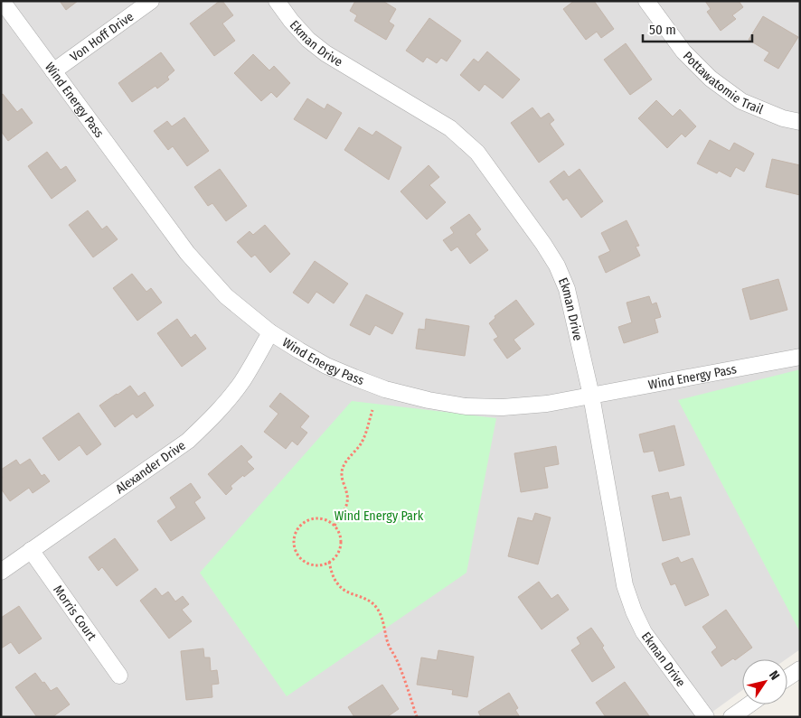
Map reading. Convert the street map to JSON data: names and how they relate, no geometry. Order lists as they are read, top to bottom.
{
  "streets": {
    "street": [
      "Von Hoff Drive",
      "Ekman Drive",
      "Pottawatomie Trail",
      "Wind Energy Pass",
      "Alexander Drive",
      "Morris Court"
    ]
  },
  "crossings": [
    ["Von Hoff Drive", "Wind Energy Pass"],
    ["Ekman Drive", "Wind Energy Pass"],
    ["Wind Energy Pass", "Alexander Drive"],
    ["Alexander Drive", "Morris Court"]
  ],
  "parks": ["Wind Energy Park"],
  "scale_bar": "50 m",
  "north": "top right"
}
